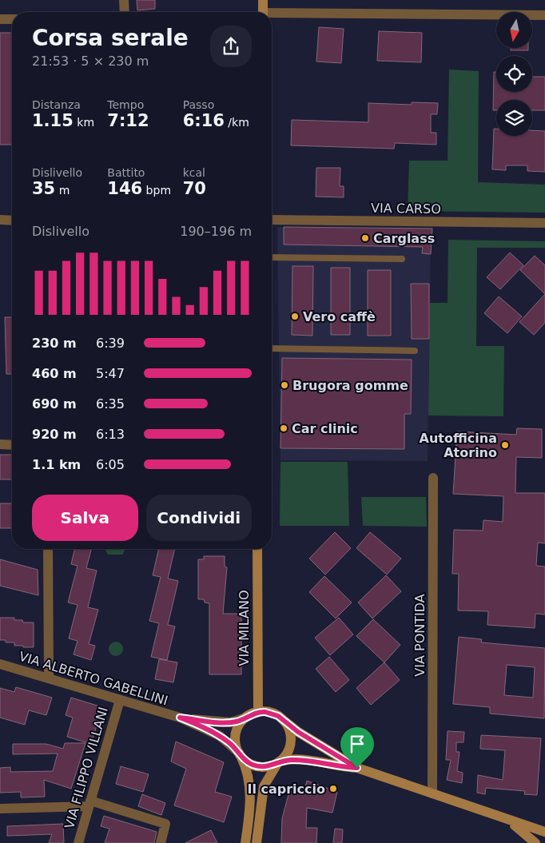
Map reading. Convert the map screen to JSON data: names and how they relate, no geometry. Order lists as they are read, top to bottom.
{
  "streets": {
    "main road": ["VIA MILANO"],
    "street": [
      "VIA CARSO",
      "VIA PONTIDA",
      "VIA ALBERTO GABELLINI",
      "VIA FILIPPO VILLANI"
    ]
  },
  "crossings": [
    ["VIA MILANO", "VIA ALBERTO GABELLINI"],
    ["VIA ALBERTO GABELLINI", "VIA FILIPPO VILLANI"]
  ],
  "places": [
    "Carglass",
    "Vero caffè",
    "Brugora gomme",
    "Car clinic",
    "Autofficina Atorino",
    "Il capriccio"
  ],
  "north": "bottom",
  "page": {
    "heading": ["Corsa serale", "21:53 · 5 × 230 m"],
    "stats": [
      ["Distanza", "1.15 km"],
      ["Tempo", "7:12"],
      ["Passo", "6:16 /km"],
      ["Dislivello", "35 m"],
      ["Battito", "146 bpm"],
      ["kcal", "70"]
    ],
    "chart": ["Dislivello", "190–196 m"],
    "list": [
      {
        "name": "230 m",
        "note": "6:39"
      },
      {
        "name": "460 m",
        "note": "5:47"
      },
      {
        "name": "690 m",
        "note": "6:35"
      },
      {
        "name": "920 m",
        "note": "6:13"
      },
      {
        "name": "1.1 km",
        "note": "6:05"
      }
    ],
    "buttons": ["Salva", "Condividi"]
  }
}
